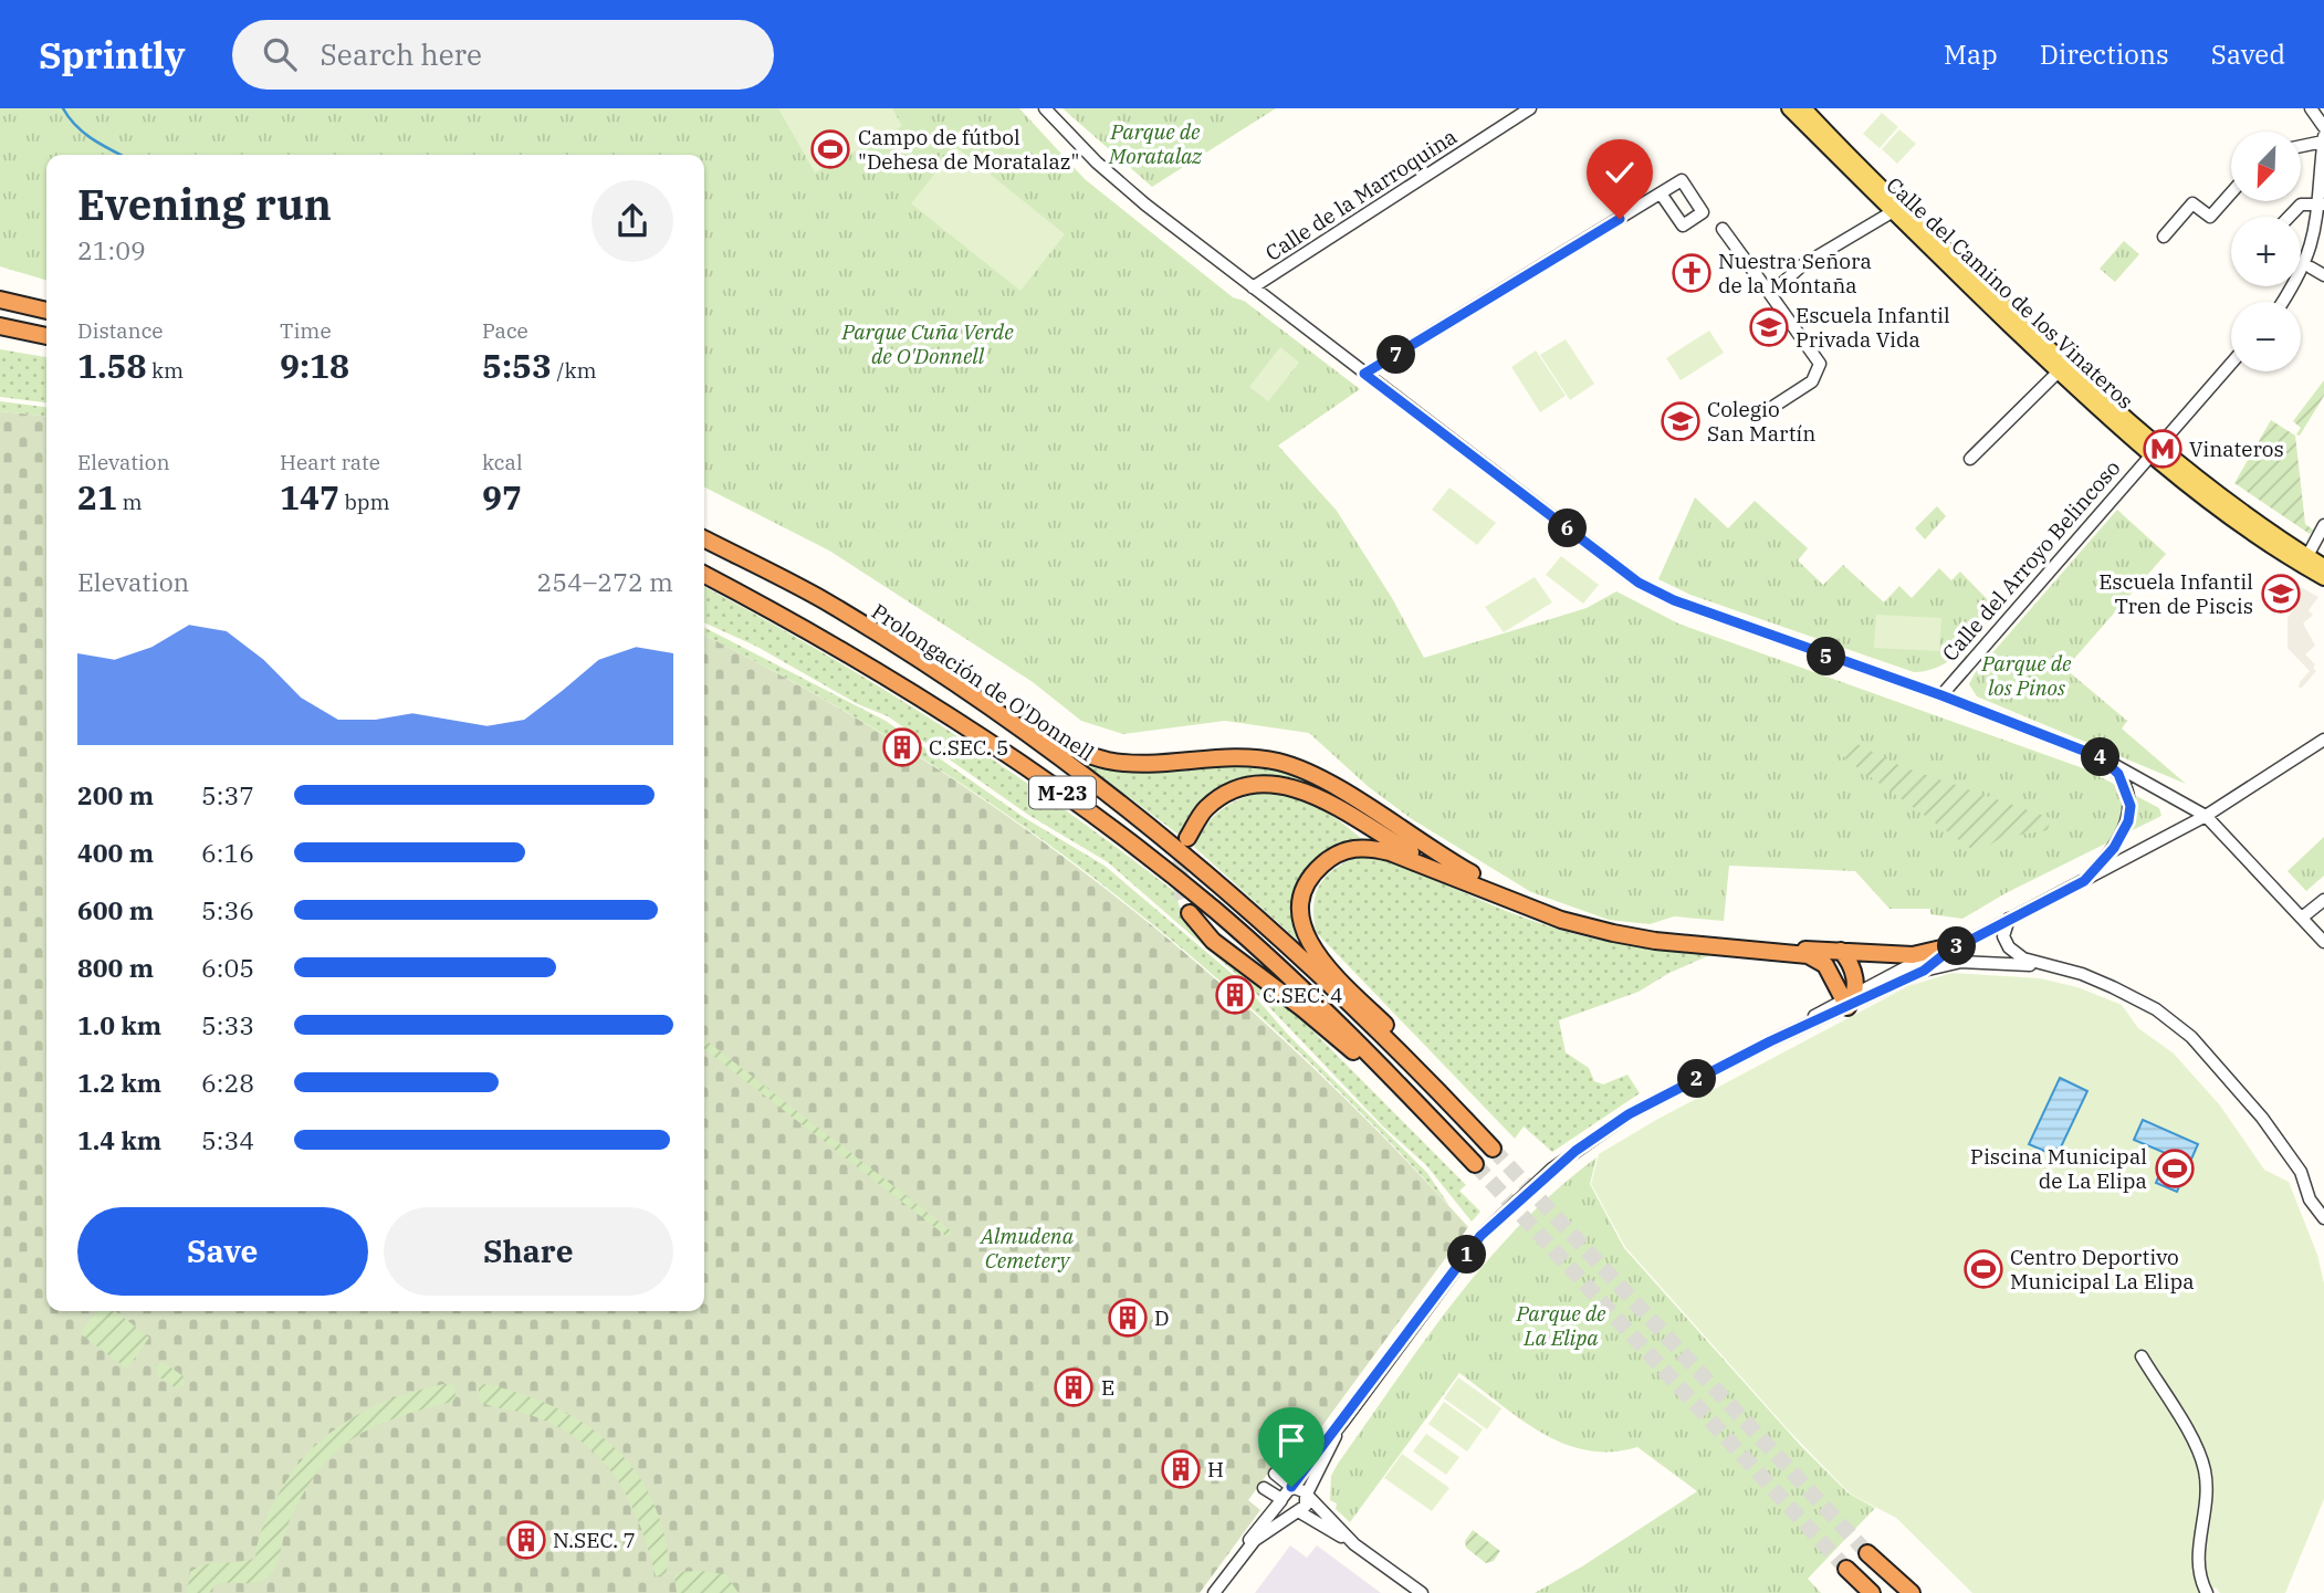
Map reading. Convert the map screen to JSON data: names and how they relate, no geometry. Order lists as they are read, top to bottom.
{
  "streets": {
    "highway": ["Prolongación de O'Donnell", "M-23"],
    "main road": ["Calle del Camino de los Vinateros"],
    "street": ["Calle de la Marroquina", "Calle del Arroyo Belincoso"]
  },
  "crossings": [
    ["Calle del Camino de los Vinateros", "Calle del Arroyo Belincoso"]
  ],
  "parks": [
    "Parque de Moratalaz",
    "Parque Cuña Verde de O'Donnell",
    "Parque de los Pinos",
    "Almudena Cemetery",
    "Parque de La Elipa"
  ],
  "places": {
    "sports": ["Campo de fútbol \"Dehesa de Moratalaz\"", "Piscina Municipal de La Elipa", "Centro Deportivo Municipal La Elipa"],
    "church": ["Nuestra Señora de la Montaña"],
    "school or university": ["Escuela Infantil Privada Vida", "Colegio San Martín", "Escuela Infantil Tren de Piscis"],
    "metro station": ["Vinateros"],
    "building": [
      "C.SEC. 5",
      "C.SEC. 4",
      "D",
      "E",
      "H",
      "N.SEC. 7"
    ]
  },
  "north": "bottom left",
  "page": {
    "header": "Sprintly",
    "search": "Search here",
    "nav": ["Map", "Directions", "Saved"],
    "map_buttons": ["+", "−"],
    "heading": ["Evening run", "21:09"],
    "stats": [
      ["Distance", "1.58 km"],
      ["Time", "9:18"],
      ["Pace", "5:53 /km"],
      ["Elevation", "21 m"],
      ["Heart rate", "147 bpm"],
      ["kcal", "97"]
    ],
    "pins": [
      "7",
      "6",
      "5",
      "4",
      "3",
      "2",
      "1"
    ],
    "chart": ["Elevation", "254–272 m"],
    "list": [
      {
        "name": "200 m",
        "note": "5:37"
      },
      {
        "name": "400 m",
        "note": "6:16"
      },
      {
        "name": "600 m",
        "note": "5:36"
      },
      {
        "name": "800 m",
        "note": "6:05"
      },
      {
        "name": "1.0 km",
        "note": "5:33"
      },
      {
        "name": "1.2 km",
        "note": "6:28"
      },
      {
        "name": "1.4 km",
        "note": "5:34"
      }
    ],
    "buttons": ["Save", "Share"]
  }
}
